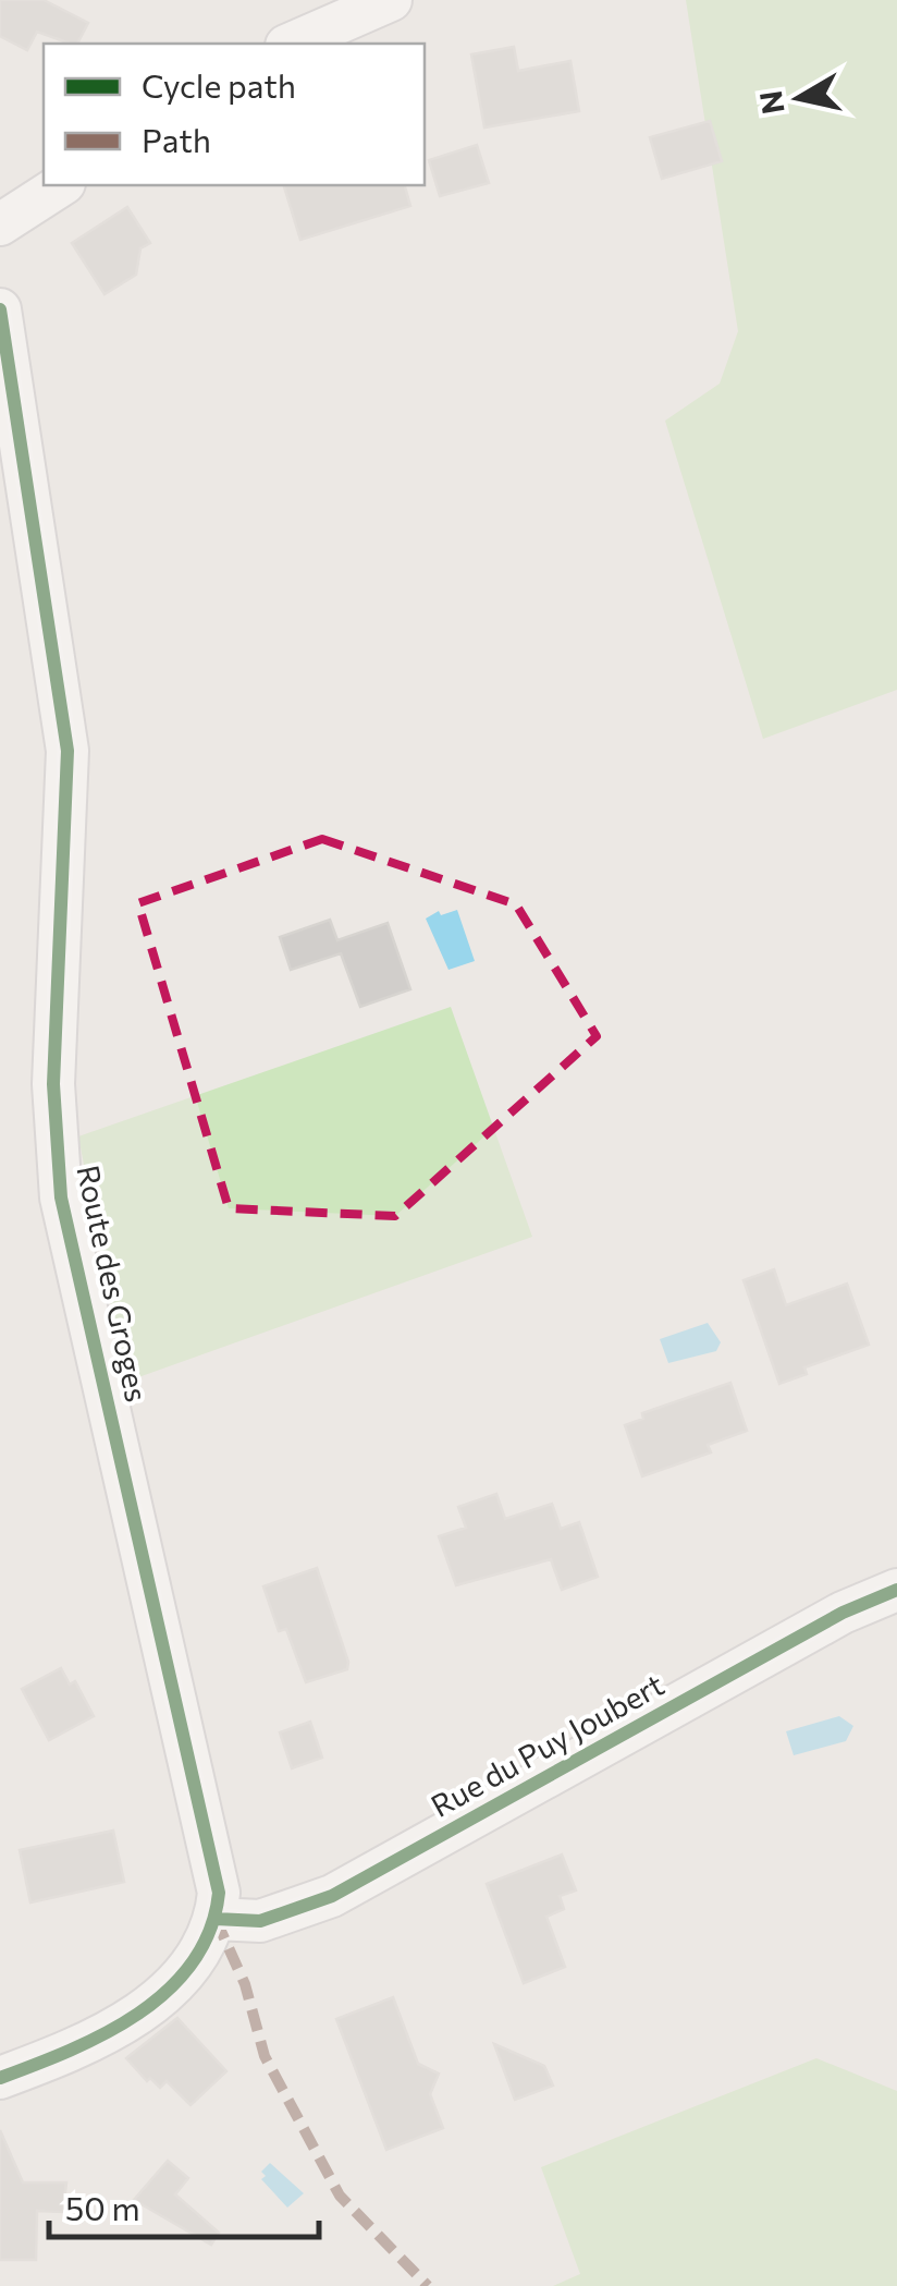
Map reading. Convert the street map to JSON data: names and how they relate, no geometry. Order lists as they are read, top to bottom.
{
  "streets": {
    "street": ["Route des Groges", "Rue du Puy Joubert"]
  },
  "crossings": [
    ["Route des Groges", "Rue du Puy Joubert"]
  ],
  "legend": ["Cycle path", "Path"],
  "scale_bar": "50 m",
  "north": "left"
}
